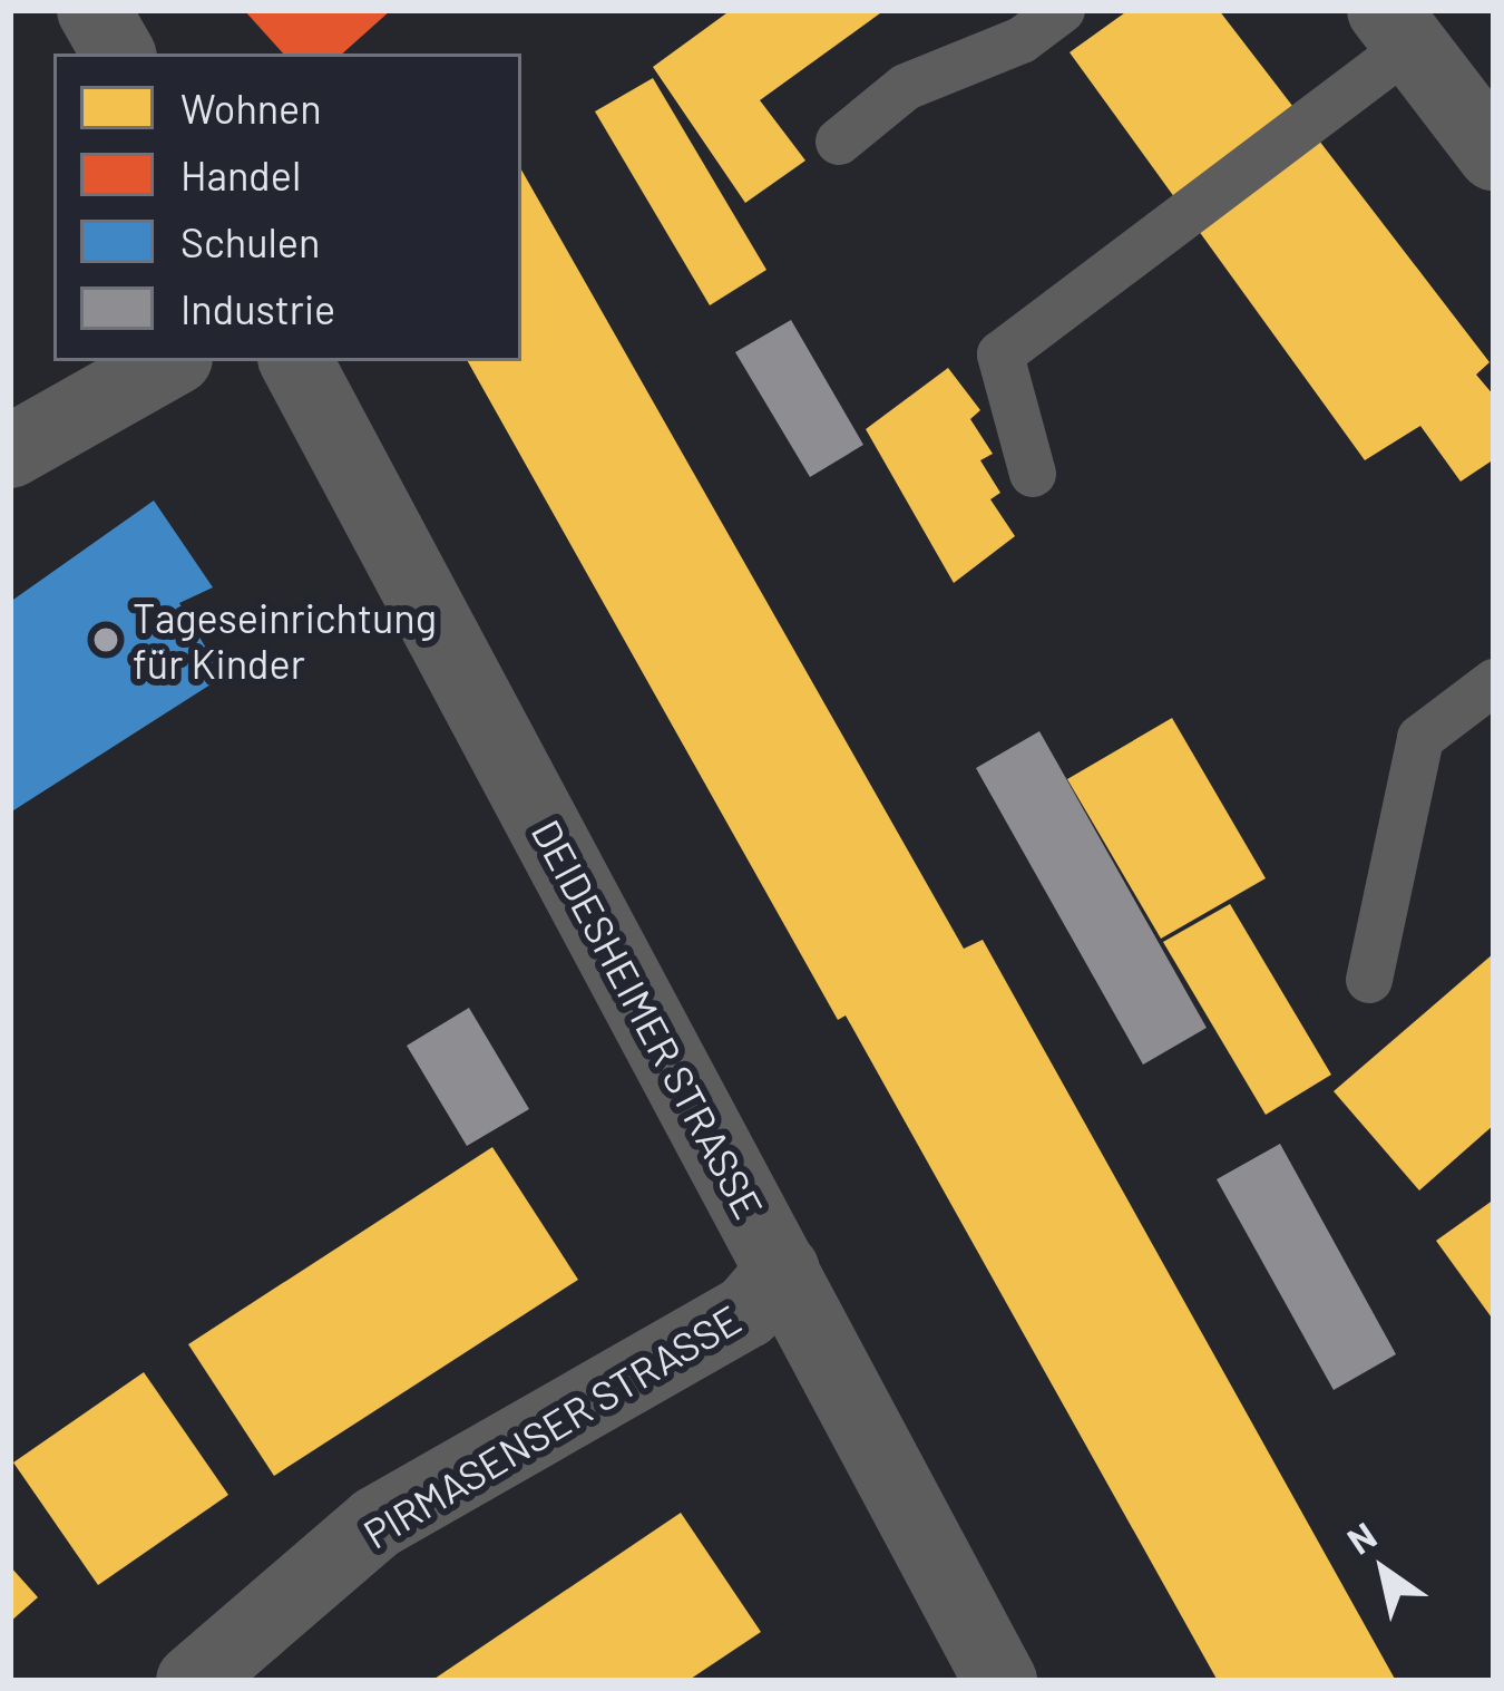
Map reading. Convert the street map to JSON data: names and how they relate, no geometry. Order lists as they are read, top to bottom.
{
  "streets": {
    "street": ["DEIDESHEIMER STRASSE", "PIRMASENSER STRASSE"]
  },
  "crossings": [
    ["DEIDESHEIMER STRASSE", "PIRMASENSER STRASSE"]
  ],
  "places": ["Tageseinrichtung für Kinder"],
  "legend": [
    "Wohnen",
    "Handel",
    "Schulen",
    "Industrie"
  ],
  "north": "top left"
}
